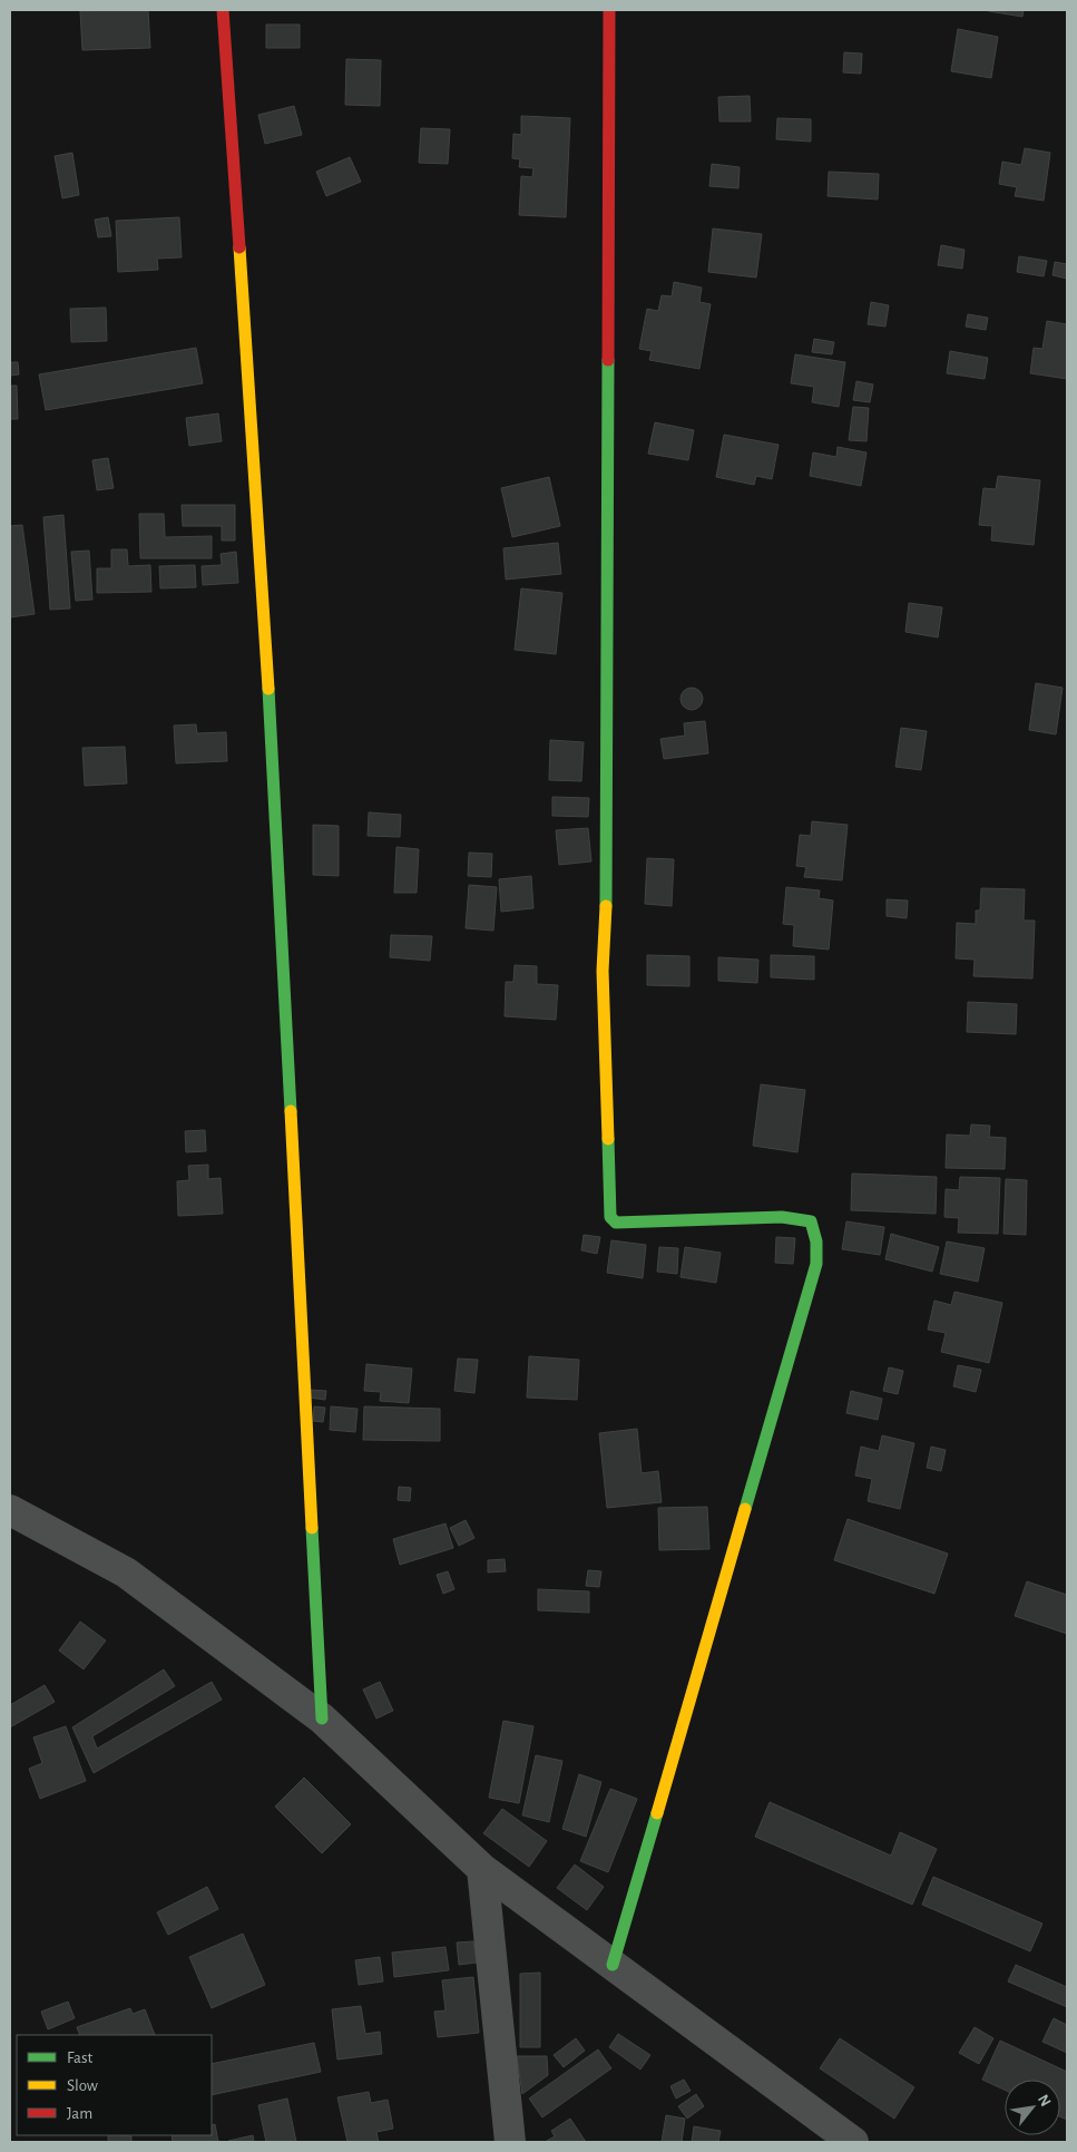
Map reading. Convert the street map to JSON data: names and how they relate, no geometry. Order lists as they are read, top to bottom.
{
  "legend": ["Fast", "Slow", "Jam"],
  "north": "top right"
}
